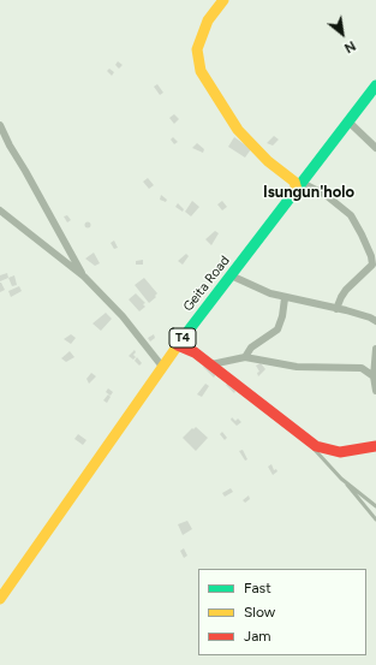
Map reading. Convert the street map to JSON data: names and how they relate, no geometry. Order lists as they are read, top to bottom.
{
  "streets": {
    "main road": ["Geita Road", "T4"]
  },
  "districts": ["Isungun'holo"],
  "legend": ["Fast", "Slow", "Jam"],
  "north": "bottom right"
}
